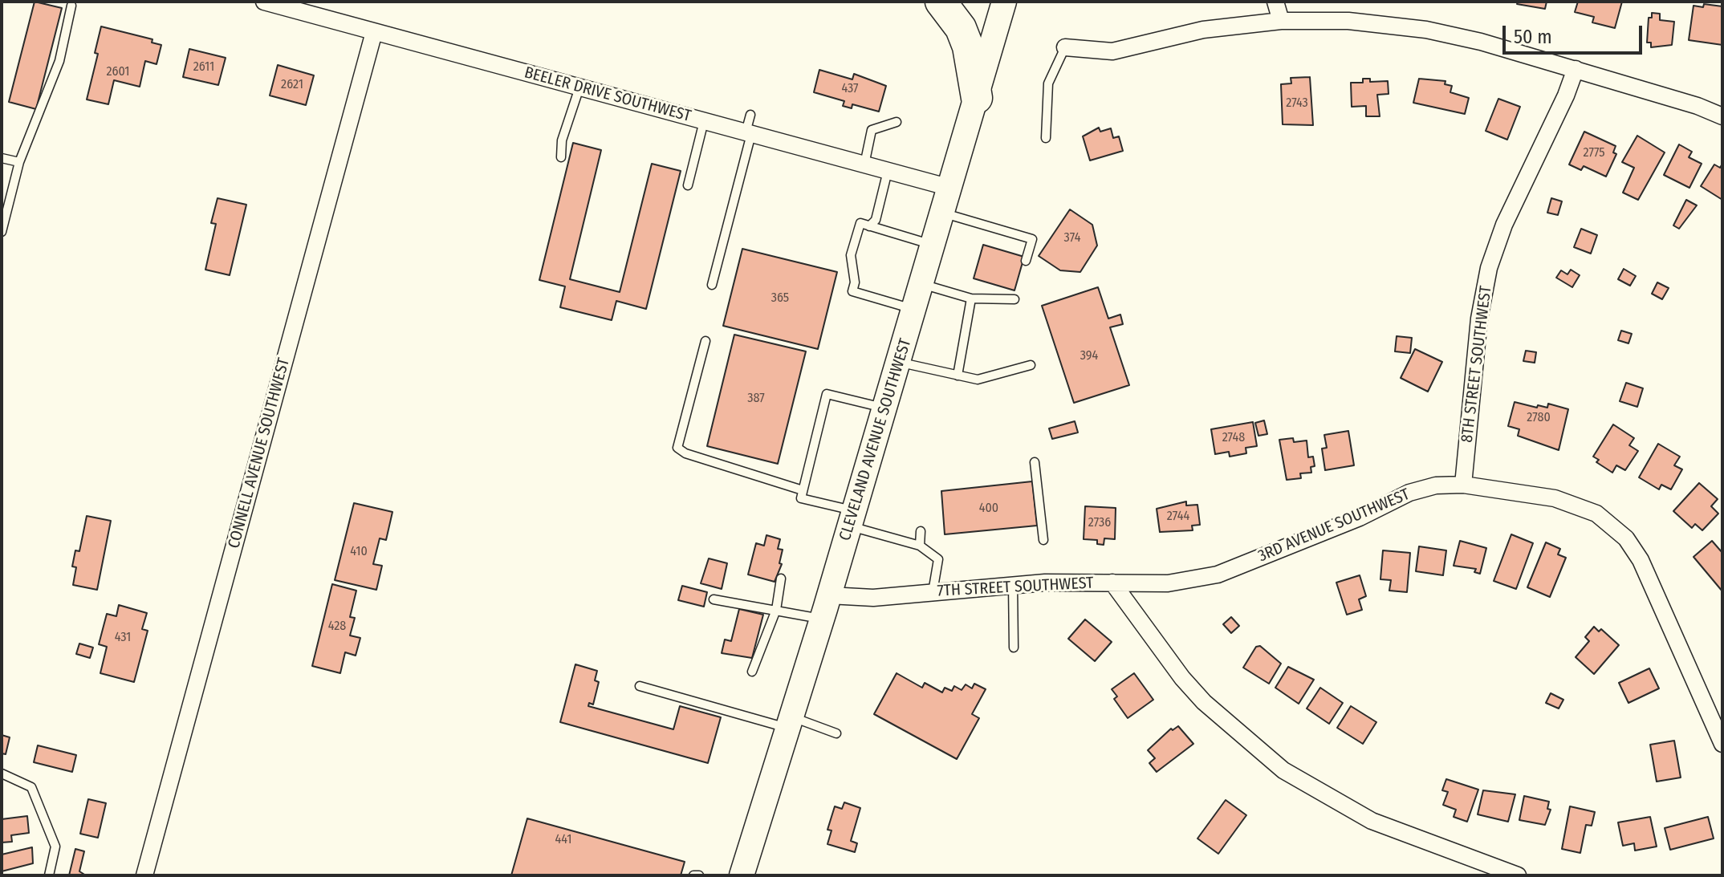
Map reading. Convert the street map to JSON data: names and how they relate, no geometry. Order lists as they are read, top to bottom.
{
  "streets": {
    "main road": ["CLEVELAND AVENUE SOUTHWEST"],
    "street": [
      "BEELER DRIVE SOUTHWEST",
      "8TH STREET SOUTHWEST",
      "CONNELL AVENUE SOUTHWEST",
      "3RD AVENUE SOUTHWEST",
      "7TH STREET SOUTHWEST"
    ]
  },
  "crossings": [
    ["BEELER DRIVE SOUTHWEST", "CLEVELAND AVENUE SOUTHWEST"],
    ["BEELER DRIVE SOUTHWEST", "CONNELL AVENUE SOUTHWEST"],
    ["8TH STREET SOUTHWEST", "3RD AVENUE SOUTHWEST"],
    ["CLEVELAND AVENUE SOUTHWEST", "7TH STREET SOUTHWEST"],
    ["3RD AVENUE SOUTHWEST", "7TH STREET SOUTHWEST"]
  ],
  "house_numbers": [
    "2611",
    "2601",
    "2621",
    "437",
    "2743",
    "2775",
    "374",
    "365",
    "394",
    "387",
    "2780",
    "2748",
    "400",
    "2744",
    "2736",
    "410",
    "428",
    "431",
    "441"
  ],
  "scale_bar": "50 m"
}
